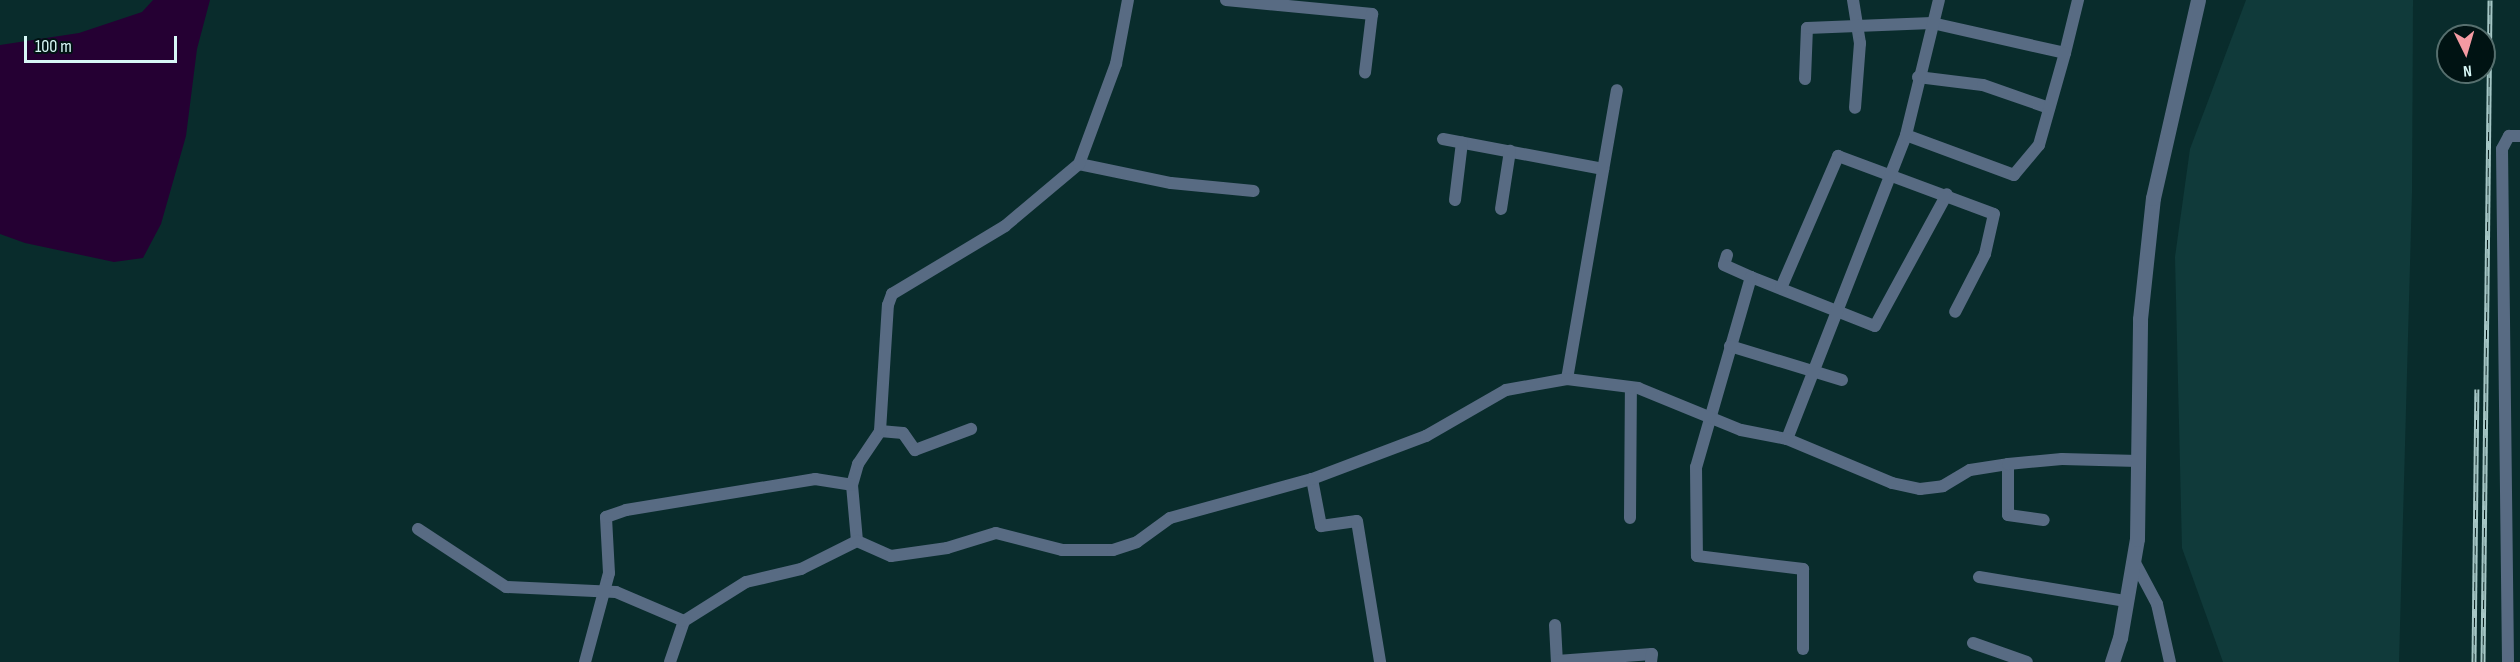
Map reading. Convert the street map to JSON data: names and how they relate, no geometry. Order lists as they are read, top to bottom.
{
  "scale_bar": "100 m",
  "north": "bottom"
}
